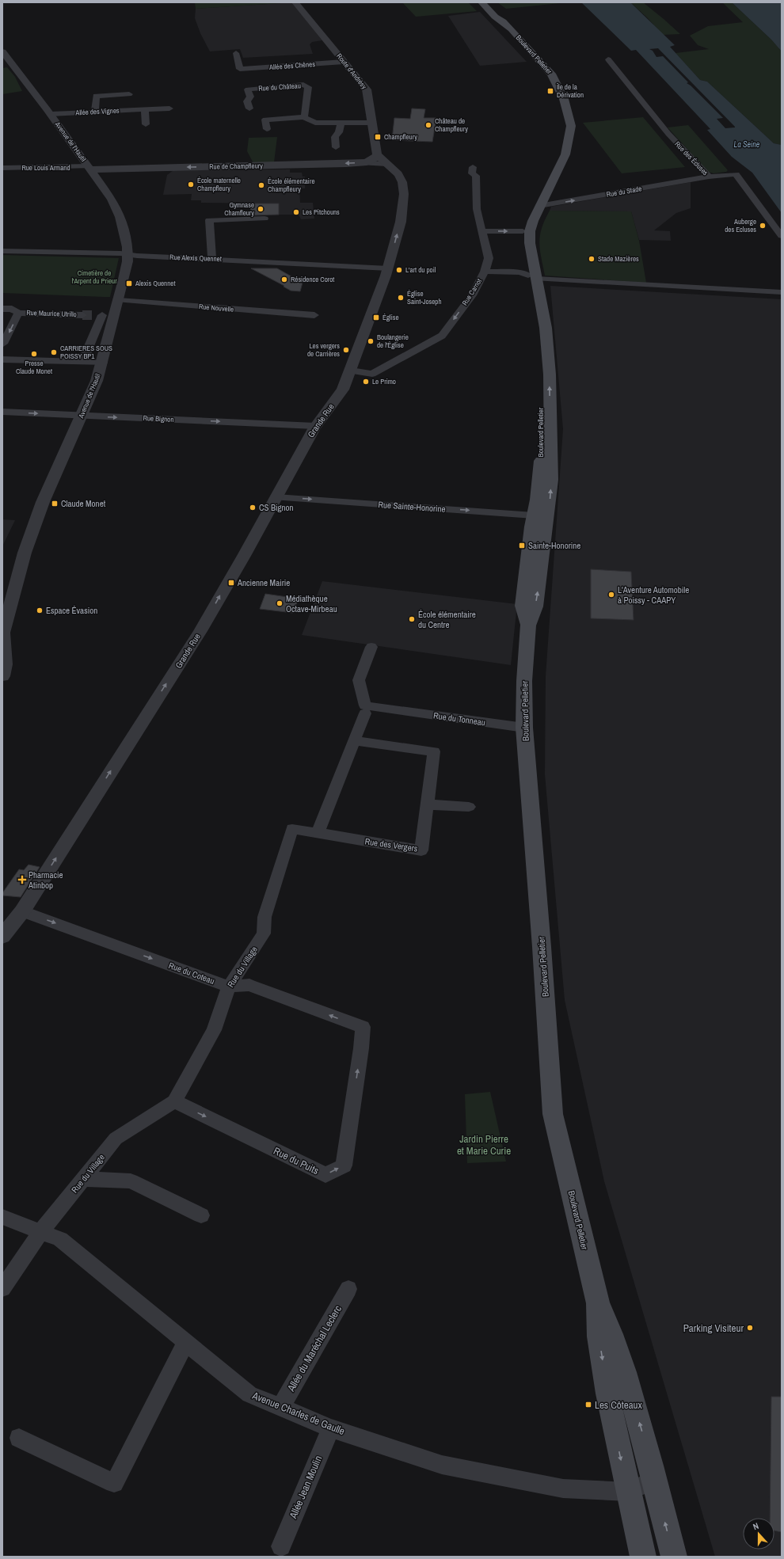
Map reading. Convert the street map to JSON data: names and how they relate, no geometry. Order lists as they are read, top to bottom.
{
  "streets": {
    "main road": ["Boulevard Pelletier"],
    "street": [
      "Allée des Chênes",
      "Route d'Andrésy",
      "Rue du Château",
      "Allée des Vignes",
      "Avenue de l'Hautil",
      "Rue des Écluses",
      "Rue de Champfleury",
      "Rue Louis Armand",
      "Rue du Stade",
      "Rue Alexis Quennet",
      "Rue Carnot",
      "Rue Nouvelle",
      "Rue Maurice Utrillo",
      "Rue Bignon",
      "Grande Rue",
      "Rue Sainte-Honorine",
      "Rue du Tonneau",
      "Rue des Vergers",
      "Rue du Village",
      "Rue du Coteau",
      "Rue du Puits",
      "Allée du Maréchal Leclerc",
      "Avenue Charles de Gaulle",
      "Allée Jean Moulin"
    ]
  },
  "crossings": [
    ["Boulevard Pelletier", "Rue du Stade"],
    ["Boulevard Pelletier", "Rue Sainte-Honorine"],
    ["Boulevard Pelletier", "Rue du Tonneau"],
    ["Boulevard Pelletier", "Avenue Charles de Gaulle"],
    ["Allée des Chênes", "Route d'Andrésy"],
    ["Route d'Andrésy", "Rue de Champfleury"],
    ["Route d'Andrésy", "Grande Rue"],
    ["Allée des Vignes", "Avenue de l'Hautil"],
    ["Avenue de l'Hautil", "Rue de Champfleury"],
    ["Avenue de l'Hautil", "Rue Louis Armand"],
    ["Avenue de l'Hautil", "Rue Alexis Quennet"],
    ["Avenue de l'Hautil", "Rue Nouvelle"],
    ["Avenue de l'Hautil", "Rue Bignon"],
    ["Rue des Écluses", "Rue du Stade"],
    ["Rue de Champfleury", "Rue Louis Armand"],
    ["Rue de Champfleury", "Grande Rue"],
    ["Rue Alexis Quennet", "Grande Rue"],
    ["Rue Carnot", "Grande Rue"],
    ["Rue Bignon", "Grande Rue"],
    ["Grande Rue", "Rue Sainte-Honorine"],
    ["Grande Rue", "Rue du Coteau"],
    ["Rue des Vergers", "Rue du Village"],
    ["Rue du Village", "Rue du Coteau"],
    ["Rue du Village", "Rue du Puits"],
    ["Rue du Village", "Avenue Charles de Gaulle"],
    ["Rue du Coteau", "Rue du Puits"],
    ["Allée du Maréchal Leclerc", "Avenue Charles de Gaulle"],
    ["Avenue Charles de Gaulle", "Allée Jean Moulin"]
  ],
  "one_way": [
    "Rue de Champfleury",
    "Rue Carnot",
    "Grande Rue",
    "Rue Sainte-Honorine"
  ],
  "water": ["La Seine"],
  "parks": ["Cimetière de l'Arpent du Prieur", "Jardin Pierre et Marie Curie"],
  "places": {
    "transit": [
      "Île de la Dérivation",
      "Champfleury",
      "Alexis Quennet",
      "Église",
      "Claude Monet",
      "Sainte-Honorine",
      "Ancienne Mairie",
      "Les Côteaux"
    ],
    "other": [
      "Château de Champfleury",
      "École maternelle Champfleury",
      "École élémentaire Champfleury",
      "Gymnase Chamfleury",
      "Les Pitchouns",
      "Auberge des Ecluses",
      "Stade Mazières",
      "L'art du poil",
      "Résidence Corot",
      "Église Saint-Joseph",
      "Boulangerie de l'Église",
      "Les vergers de Carrières",
      "CARRIERES SOUS POISSY BP1",
      "Presse Claude Monet",
      "Le Primo",
      "CS Bignon",
      "L'Aventure Automobile à Poissy - CAAPY",
      "Médiathèque Octave-Mirbeau",
      "Espace Évasion",
      "École élémentaire du Centre",
      "Parking Visiteur"
    ],
    "health": ["Pharmacie Atinbop"]
  },
  "north": "top"
}
